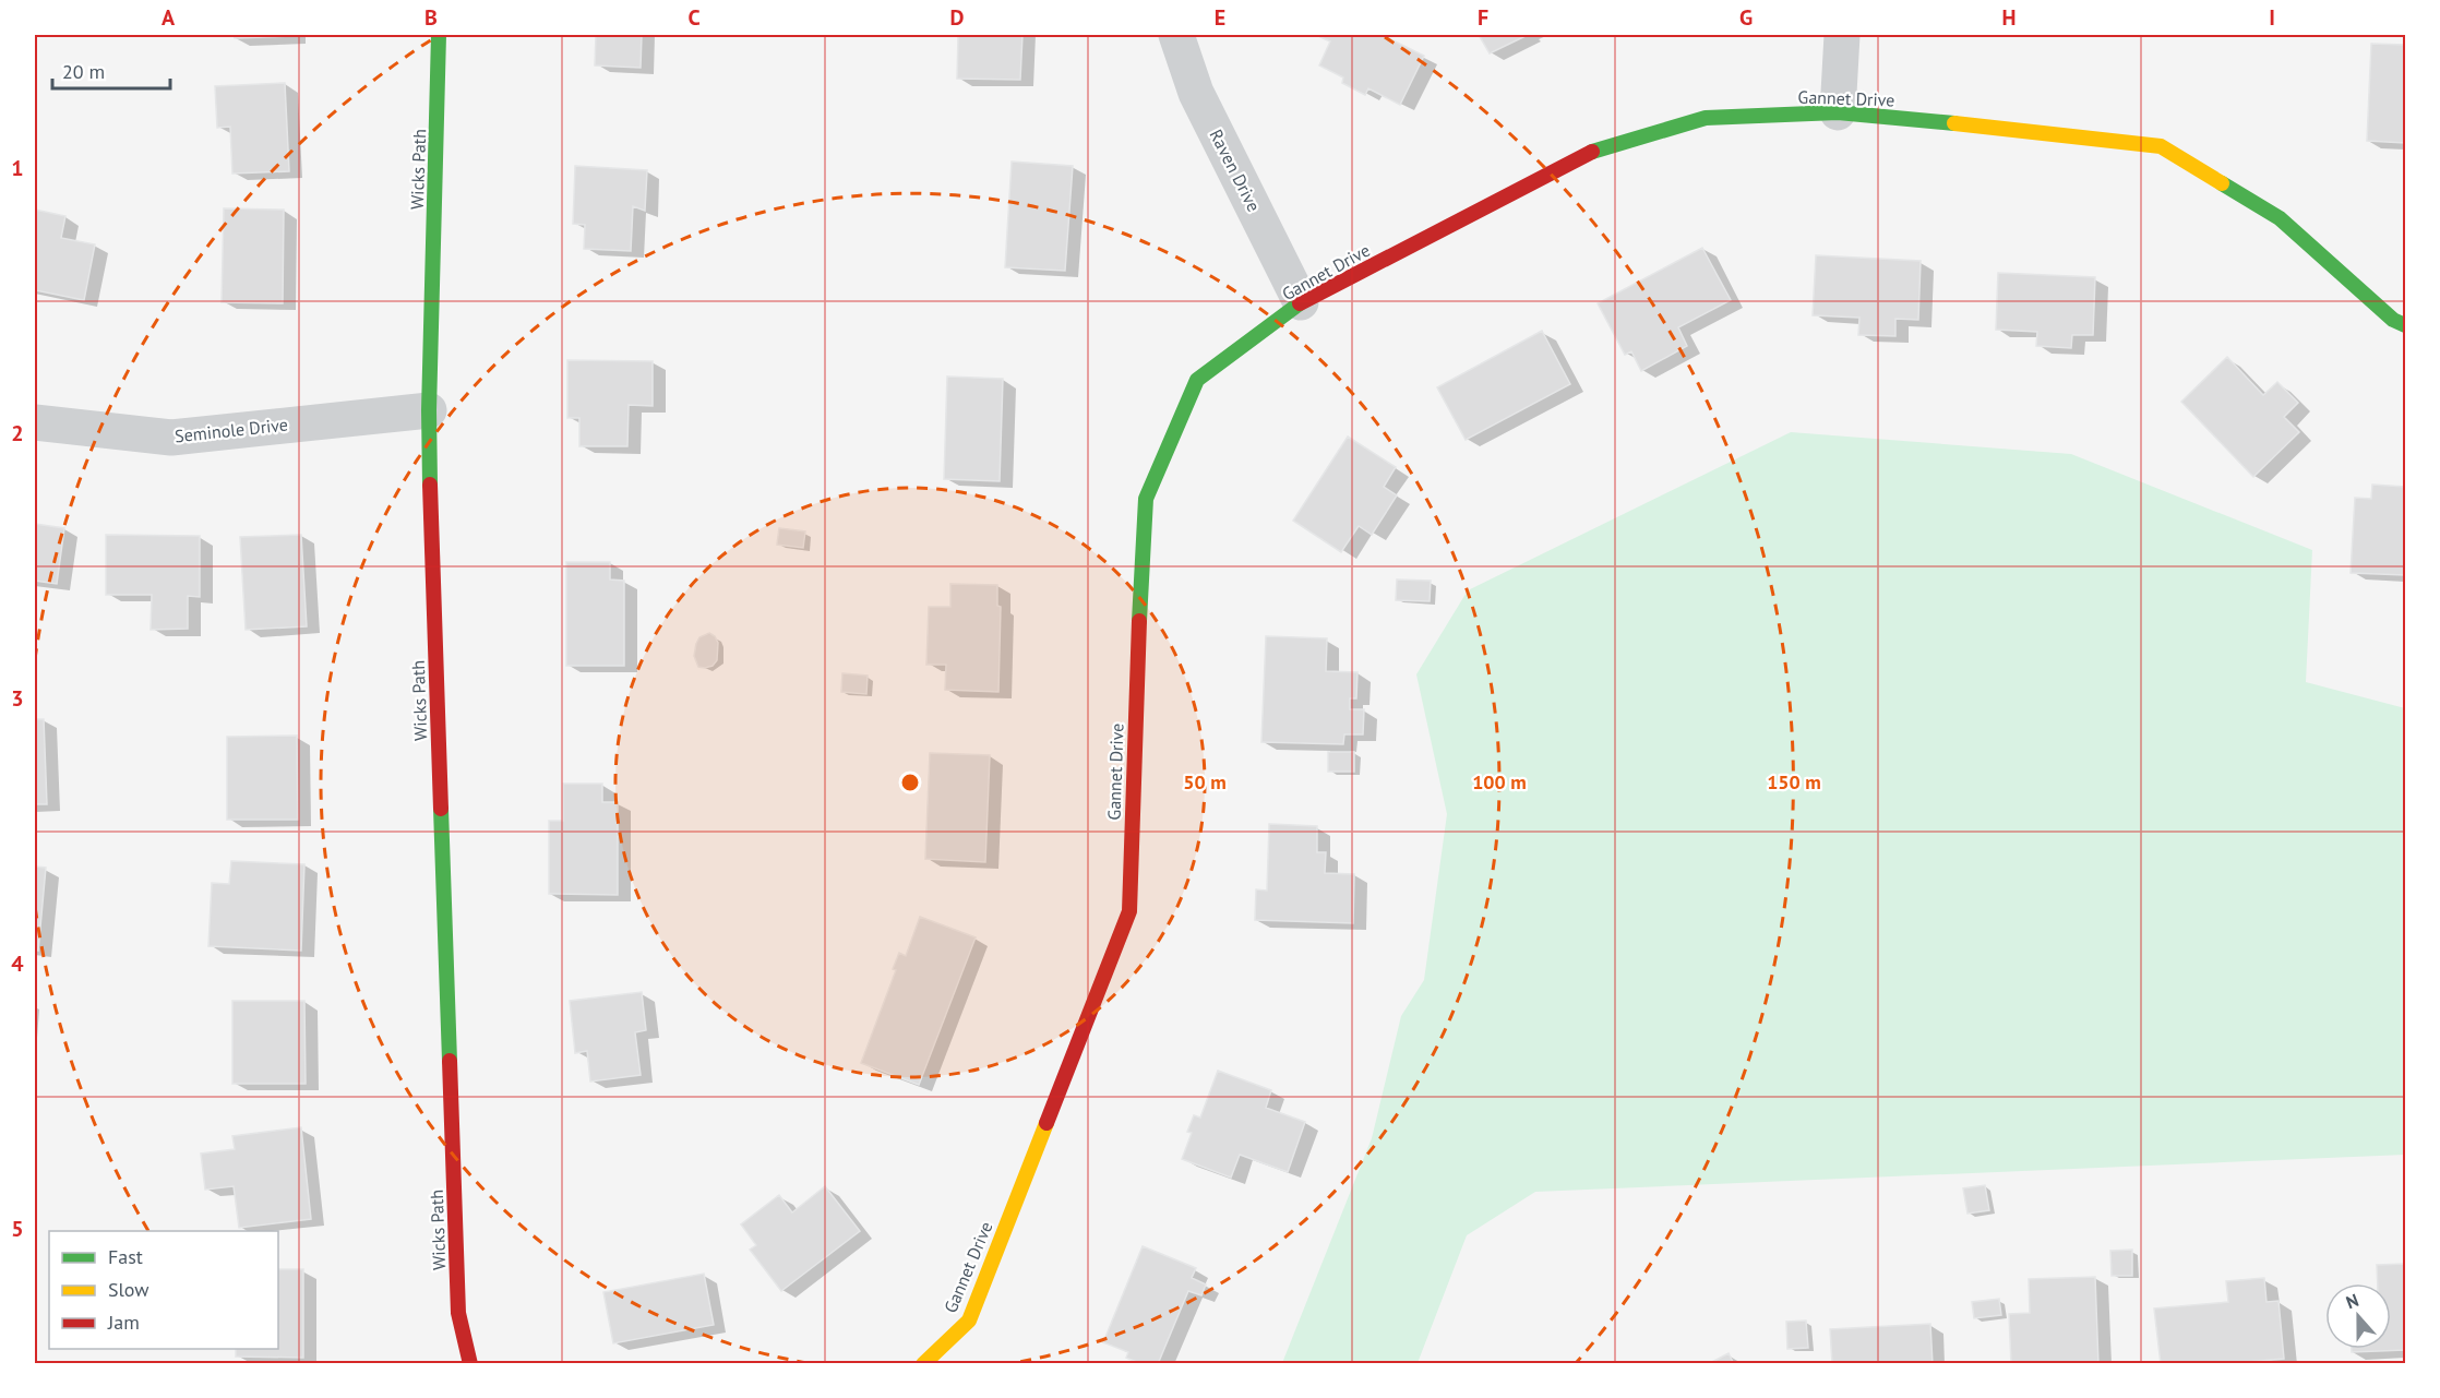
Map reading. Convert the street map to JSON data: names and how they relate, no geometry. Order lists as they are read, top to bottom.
{
  "streets": {
    "street": [
      "Gannet Drive",
      "Wicks Path",
      "Raven Drive",
      "Seminole Drive"
    ]
  },
  "crossings": [
    ["Gannet Drive", "Raven Drive"],
    ["Wicks Path", "Seminole Drive"]
  ],
  "legend": ["Fast", "Slow", "Jam"],
  "scale_bar": "20 m",
  "north": "top",
  "grid": {
    "columns": [
      "A",
      "B",
      "C",
      "D",
      "E",
      "F",
      "G",
      "H",
      "I"
    ],
    "rows": [
      "1",
      "2",
      "3",
      "4",
      "5"
    ]
  },
  "rings": ["50 m", "100 m", "150 m"]
}
